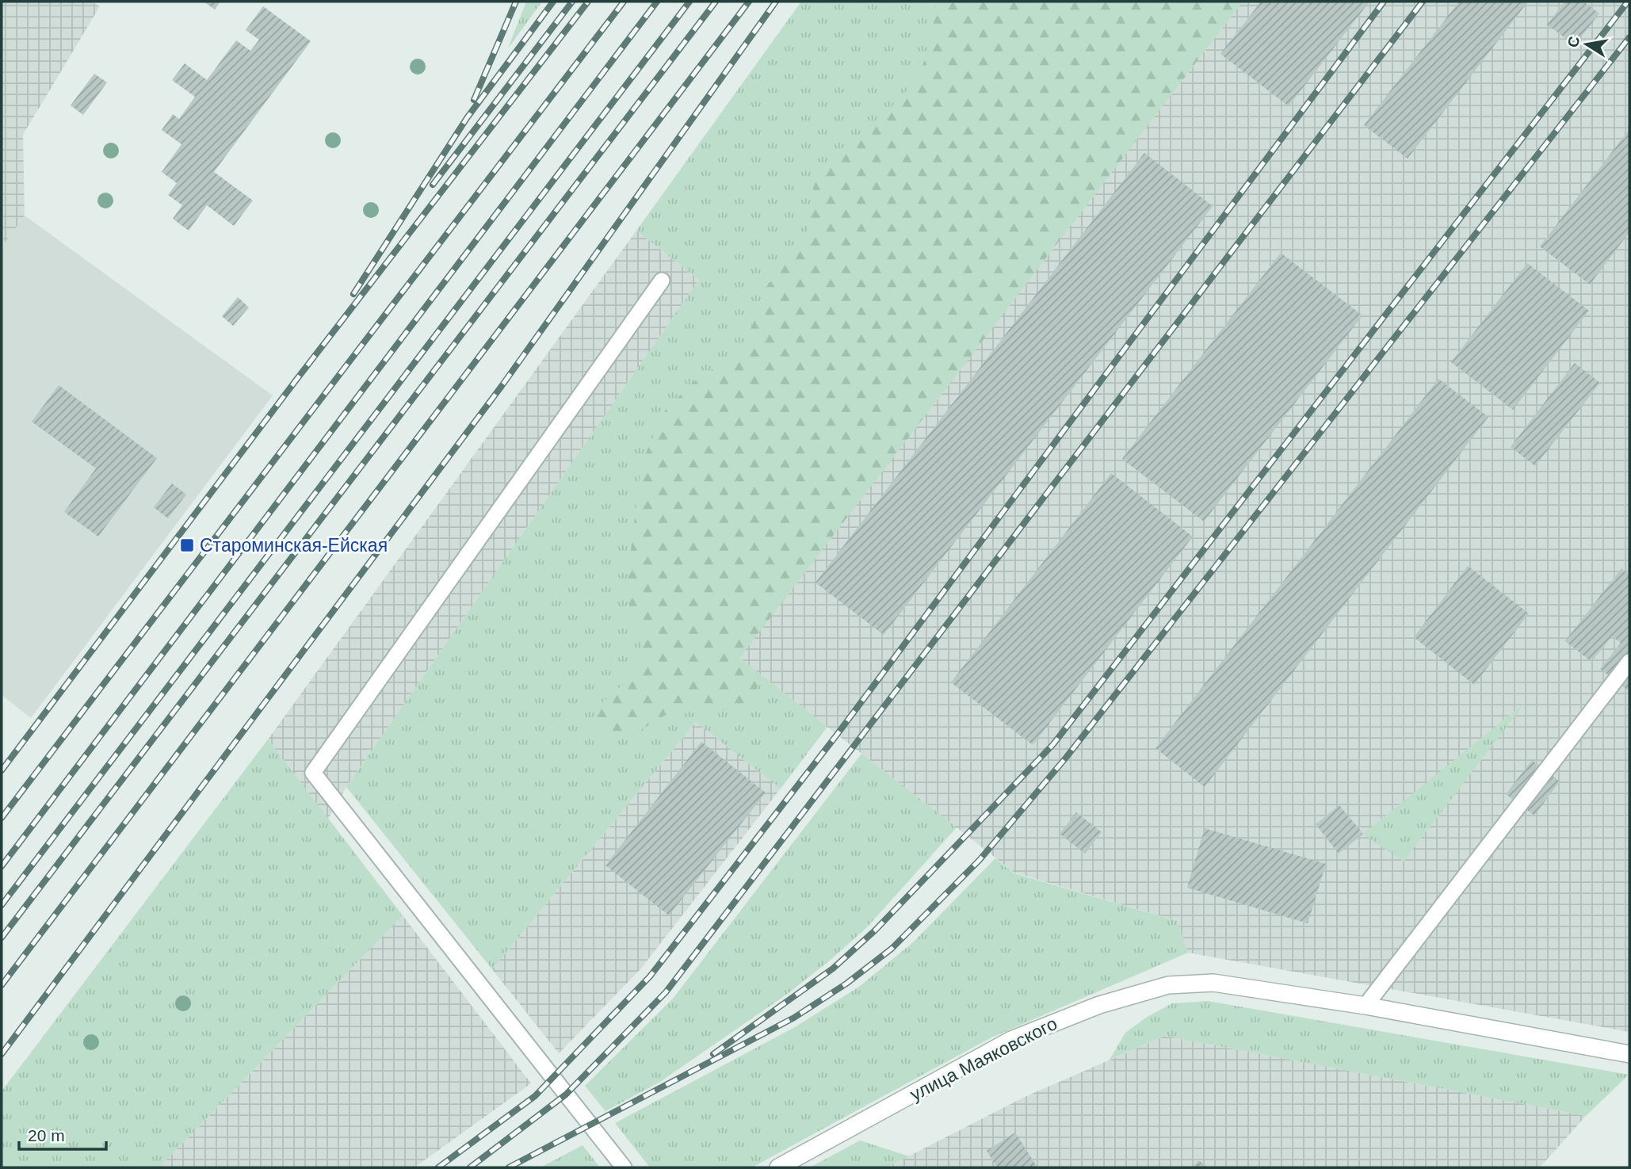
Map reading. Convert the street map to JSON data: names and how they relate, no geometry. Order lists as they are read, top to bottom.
{
  "streets": {
    "street": ["улица Маяковского"]
  },
  "places": {
    "transit": ["Староминская-Ейская"]
  },
  "scale_bar": "20 m",
  "north": "left"
}
